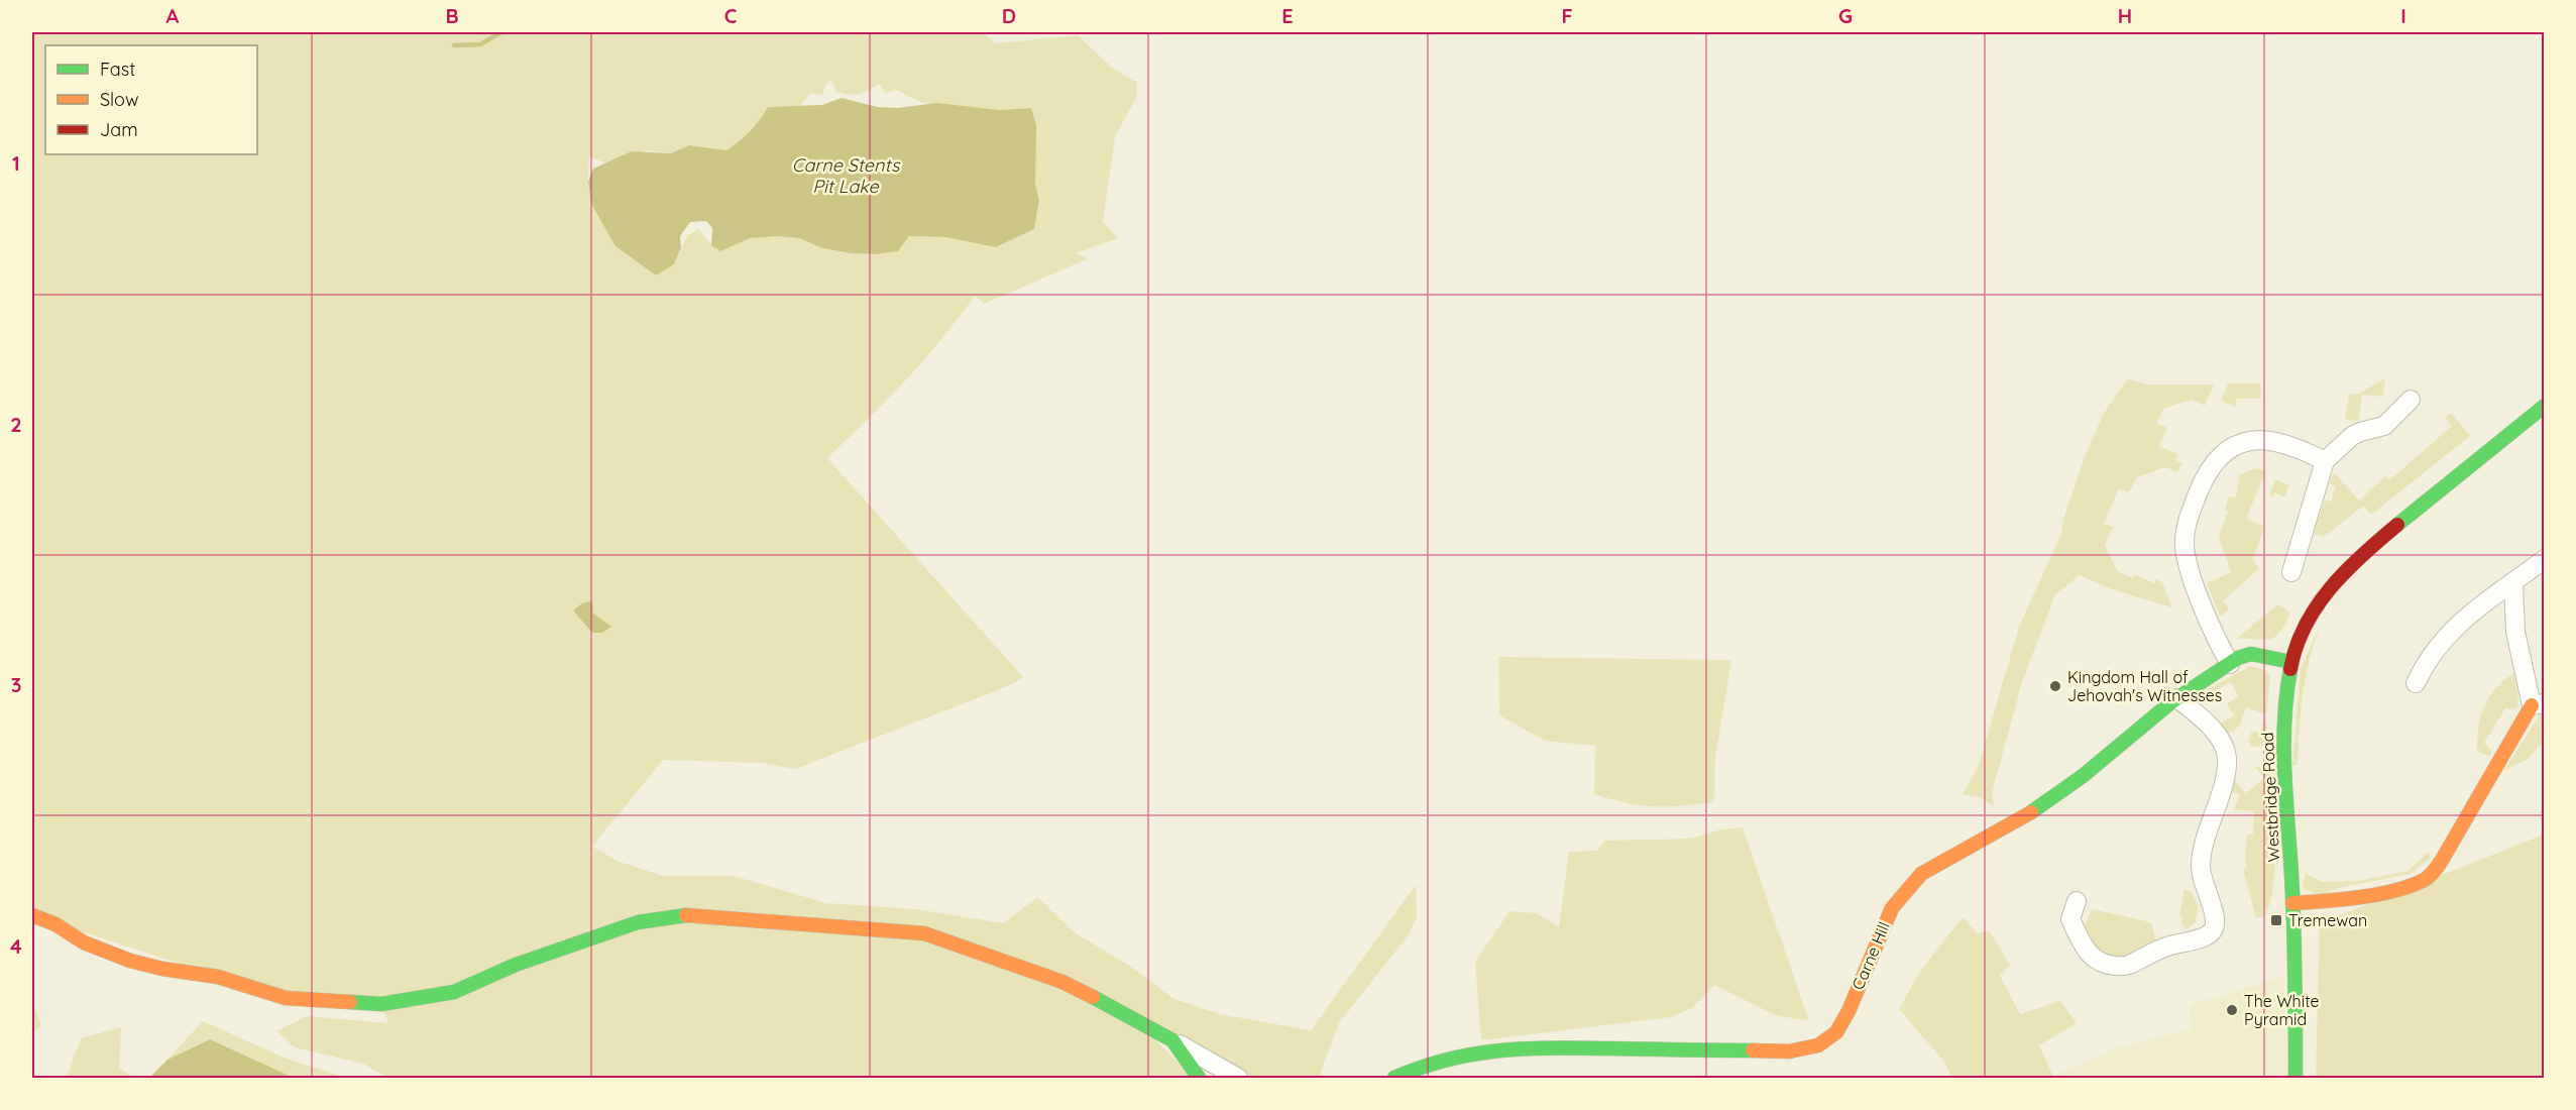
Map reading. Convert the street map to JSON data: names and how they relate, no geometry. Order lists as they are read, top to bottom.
{
  "streets": {
    "street": ["Westbridge Road", "Carne Hill"]
  },
  "crossings": [
    ["Westbridge Road", "Carne Hill"]
  ],
  "water": ["Carne Stents Pit Lake"],
  "places": {
    "other": ["Kingdom Hall of Jehovah's Witnesses", "The White Pyramid"],
    "transit": ["Tremewan"]
  },
  "legend": ["Fast", "Slow", "Jam"],
  "grid": {
    "columns": [
      "A",
      "B",
      "C",
      "D",
      "E",
      "F",
      "G",
      "H",
      "I"
    ],
    "rows": [
      "1",
      "2",
      "3",
      "4"
    ]
  }
}
